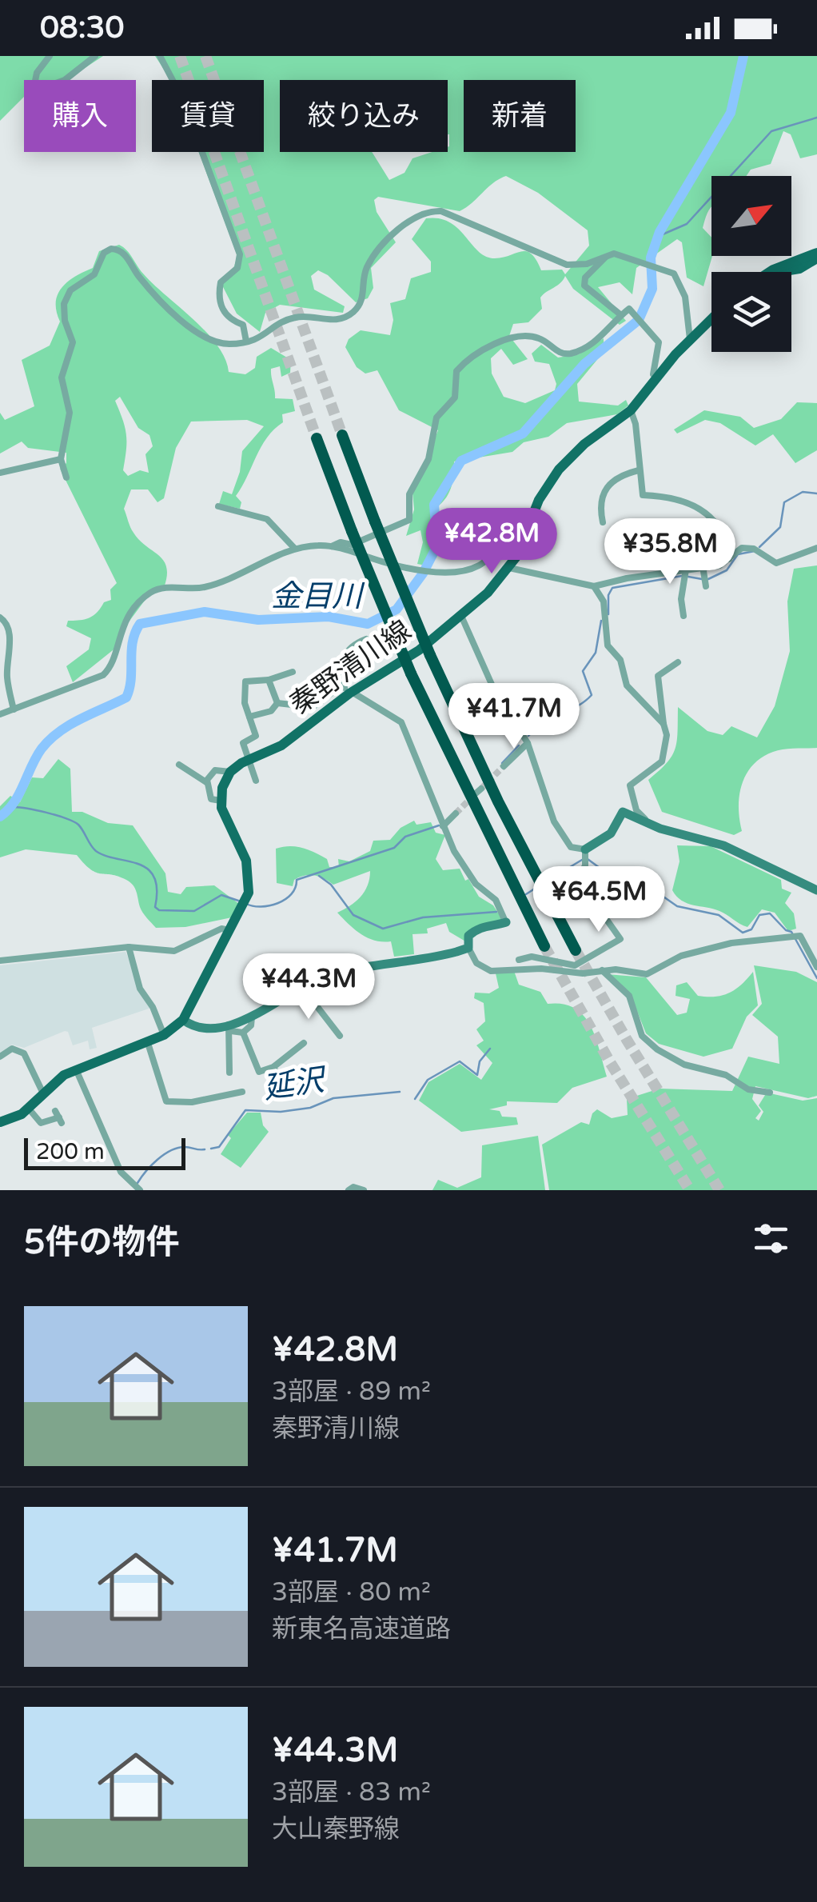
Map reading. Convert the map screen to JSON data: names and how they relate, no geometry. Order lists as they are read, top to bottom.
{
  "streets": {
    "main road": ["秦野清川線"]
  },
  "water": ["金目川", "延沢"],
  "scale_bar": "200 m",
  "north": "top right",
  "page": {
    "status": "08:30",
    "chip": [
      "購入",
      "賃貸",
      "絞り込み",
      "新着"
    ],
    "price": [
      "¥42.8M",
      "¥35.8M",
      "¥41.7M",
      "¥64.5M",
      "¥44.3M"
    ],
    "scale": "200 m",
    "heading": "5件の物件",
    "list": [
      {
        "name": "¥42.8M",
        "note": "3部屋 · 89 m² · 秦野清川線"
      },
      {
        "name": "¥41.7M",
        "note": "3部屋 · 80 m² · 新東名高速道路"
      },
      {
        "name": "¥44.3M",
        "note": "3部屋 · 83 m² · 大山秦野線"
      }
    ]
  }
}
